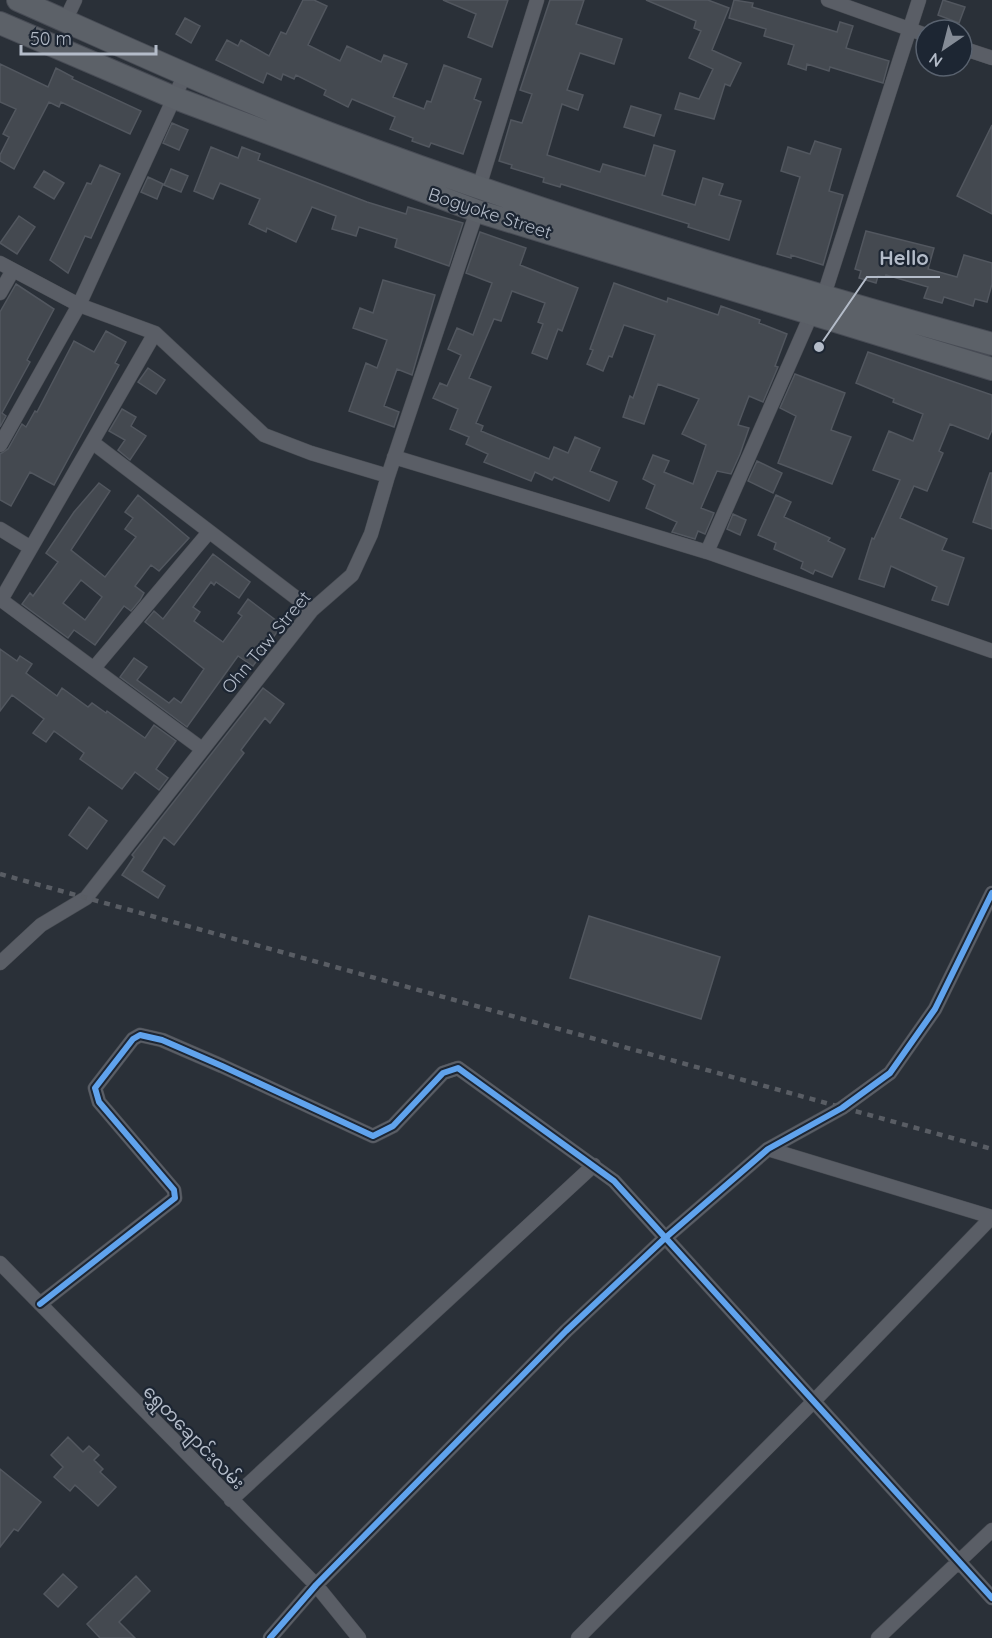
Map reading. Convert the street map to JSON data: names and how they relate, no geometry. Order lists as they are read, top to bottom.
{
  "streets": {
    "main road": ["Bogyoke Street"],
    "street": ["Ohn Taw Street", "ရွှေတချောင်းလမ်း"]
  },
  "crossings": [
    ["Bogyoke Street", "Ohn Taw Street"]
  ],
  "places": ["Hello"],
  "scale_bar": "50 m",
  "north": "bottom left"
}
